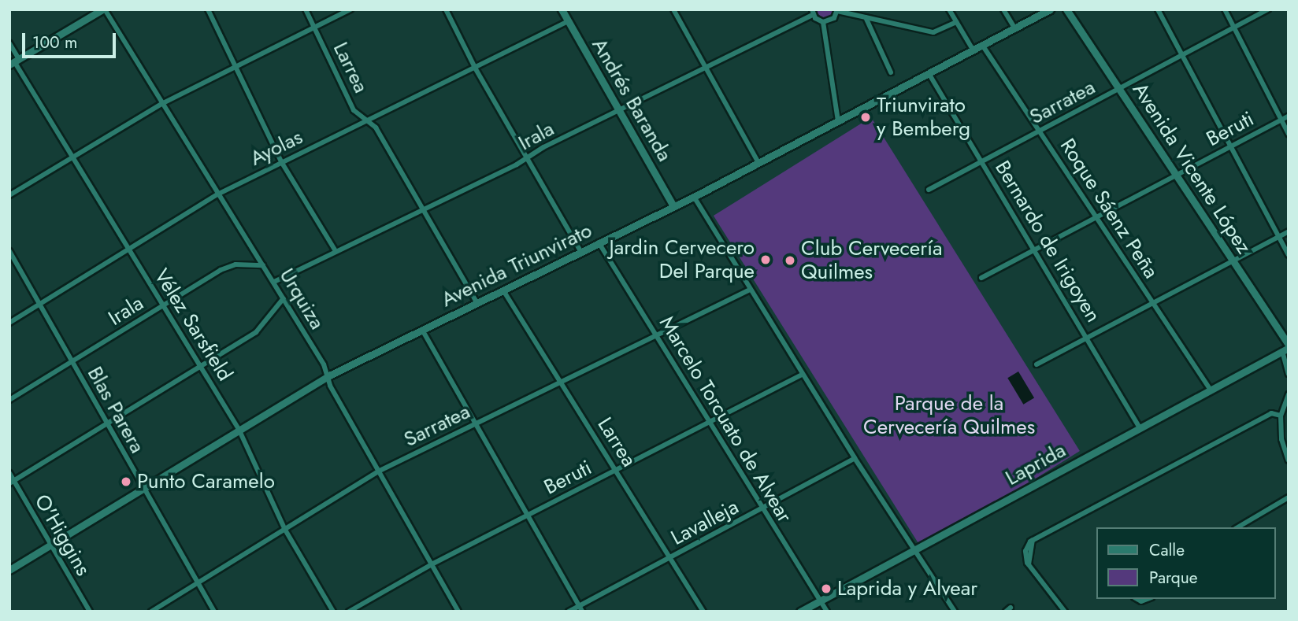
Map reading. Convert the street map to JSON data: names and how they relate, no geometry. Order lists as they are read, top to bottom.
{
  "streets": {
    "street": [
      "Larrea",
      "Andrés Baranda",
      "Sarratea",
      "Beruti",
      "Irala",
      "Ayolas",
      "Avenida Vicente López",
      "Roque Sáenz Peña",
      "Bernardo de Irigoyen",
      "Avenida Triunvirato",
      "Urquiza",
      "Vélez Sarsfield",
      "Blas Parera",
      "Marcelo Torcuato de Alvear",
      "Laprida",
      "Lavalleja",
      "O'Higgins"
    ]
  },
  "crossings": [
    ["Larrea", "Sarratea"],
    ["Larrea", "Beruti"],
    ["Larrea", "Irala"],
    ["Larrea", "Ayolas"],
    ["Larrea", "Avenida Triunvirato"],
    ["Larrea", "Lavalleja"],
    ["Andrés Baranda", "Irala"],
    ["Andrés Baranda", "Ayolas"],
    ["Andrés Baranda", "Avenida Triunvirato"],
    ["Sarratea", "Avenida Vicente López"],
    ["Sarratea", "Roque Sáenz Peña"],
    ["Sarratea", "Bernardo de Irigoyen"],
    ["Sarratea", "Urquiza"],
    ["Sarratea", "Vélez Sarsfield"],
    ["Sarratea", "Blas Parera"],
    ["Sarratea", "Marcelo Torcuato de Alvear"],
    ["Beruti", "Avenida Vicente López"],
    ["Beruti", "Roque Sáenz Peña"],
    ["Beruti", "Bernardo de Irigoyen"],
    ["Beruti", "Urquiza"],
    ["Beruti", "Marcelo Torcuato de Alvear"],
    ["Irala", "Urquiza"],
    ["Irala", "Vélez Sarsfield"],
    ["Irala", "Blas Parera"],
    ["Ayolas", "Urquiza"],
    ["Ayolas", "Vélez Sarsfield"],
    ["Ayolas", "Blas Parera"],
    ["Avenida Vicente López", "Laprida"],
    ["Roque Sáenz Peña", "Avenida Triunvirato"],
    ["Roque Sáenz Peña", "Laprida"],
    ["Bernardo de Irigoyen", "Avenida Triunvirato"],
    ["Bernardo de Irigoyen", "Laprida"],
    ["Avenida Triunvirato", "Urquiza"],
    ["Avenida Triunvirato", "Vélez Sarsfield"],
    ["Avenida Triunvirato", "Blas Parera"],
    ["Avenida Triunvirato", "Marcelo Torcuato de Alvear"],
    ["Avenida Triunvirato", "O'Higgins"],
    ["Marcelo Torcuato de Alvear", "Laprida"],
    ["Marcelo Torcuato de Alvear", "Lavalleja"]
  ],
  "parks": ["Parque de la Cervecería Quilmes"],
  "places": [
    "Triunvirato y Bemberg",
    "Jardin Cervecero Del Parque",
    "Club Cervecería Quilmes",
    "Punto Caramelo",
    "Laprida y Alvear"
  ],
  "legend": ["Calle", "Parque"],
  "scale_bar": "100 m"
}
